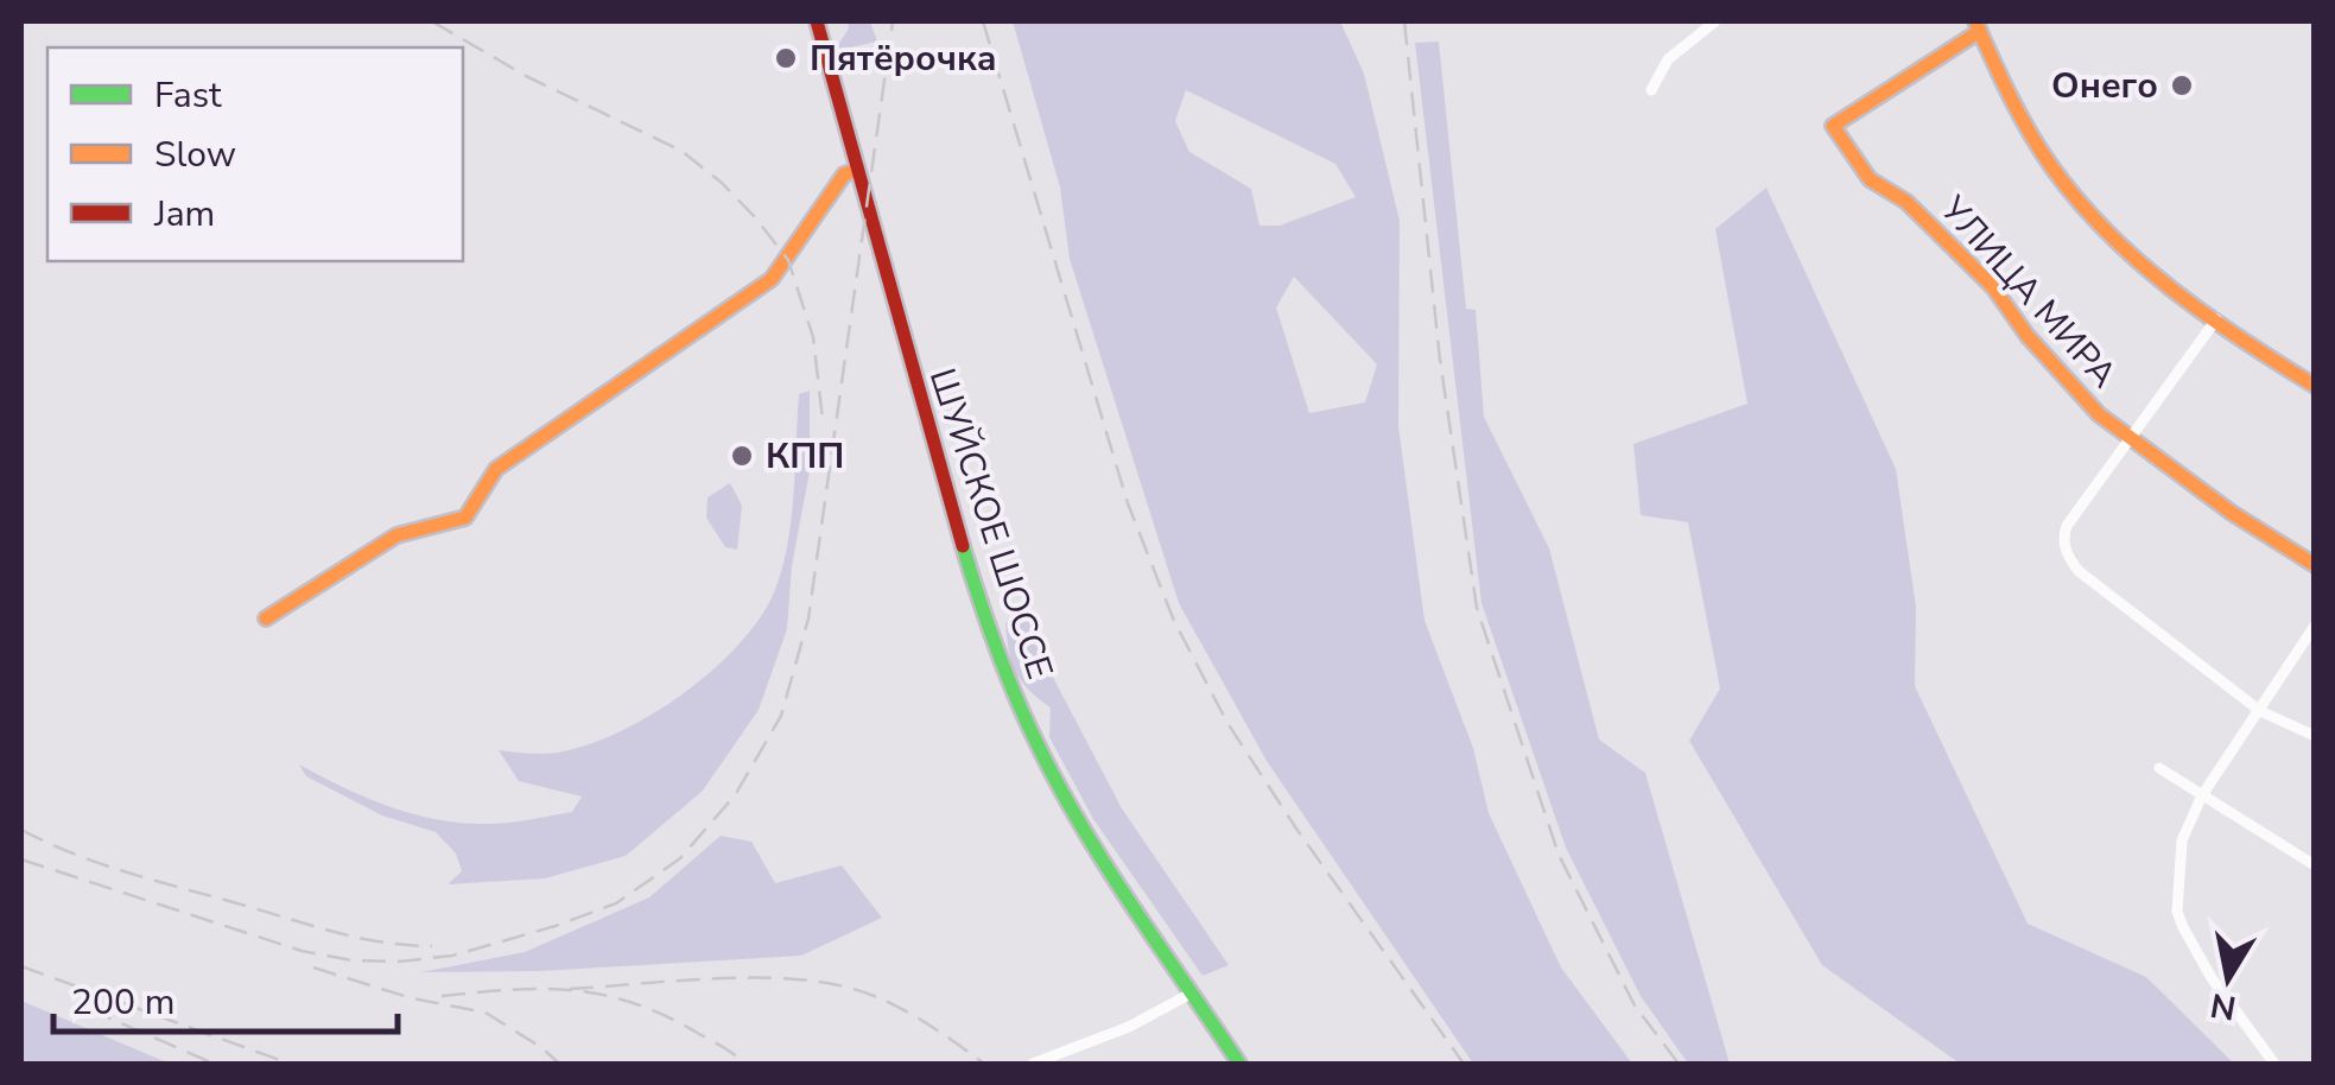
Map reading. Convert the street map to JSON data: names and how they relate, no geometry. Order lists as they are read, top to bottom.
{
  "streets": {
    "main road": ["УЛИЦА МИРА", "ШУЙСКОЕ ШОССЕ"]
  },
  "places": ["Пятёрочка", "Онего", "КПП"],
  "legend": ["Fast", "Slow", "Jam"],
  "scale_bar": "200 m",
  "north": "bottom"
}
